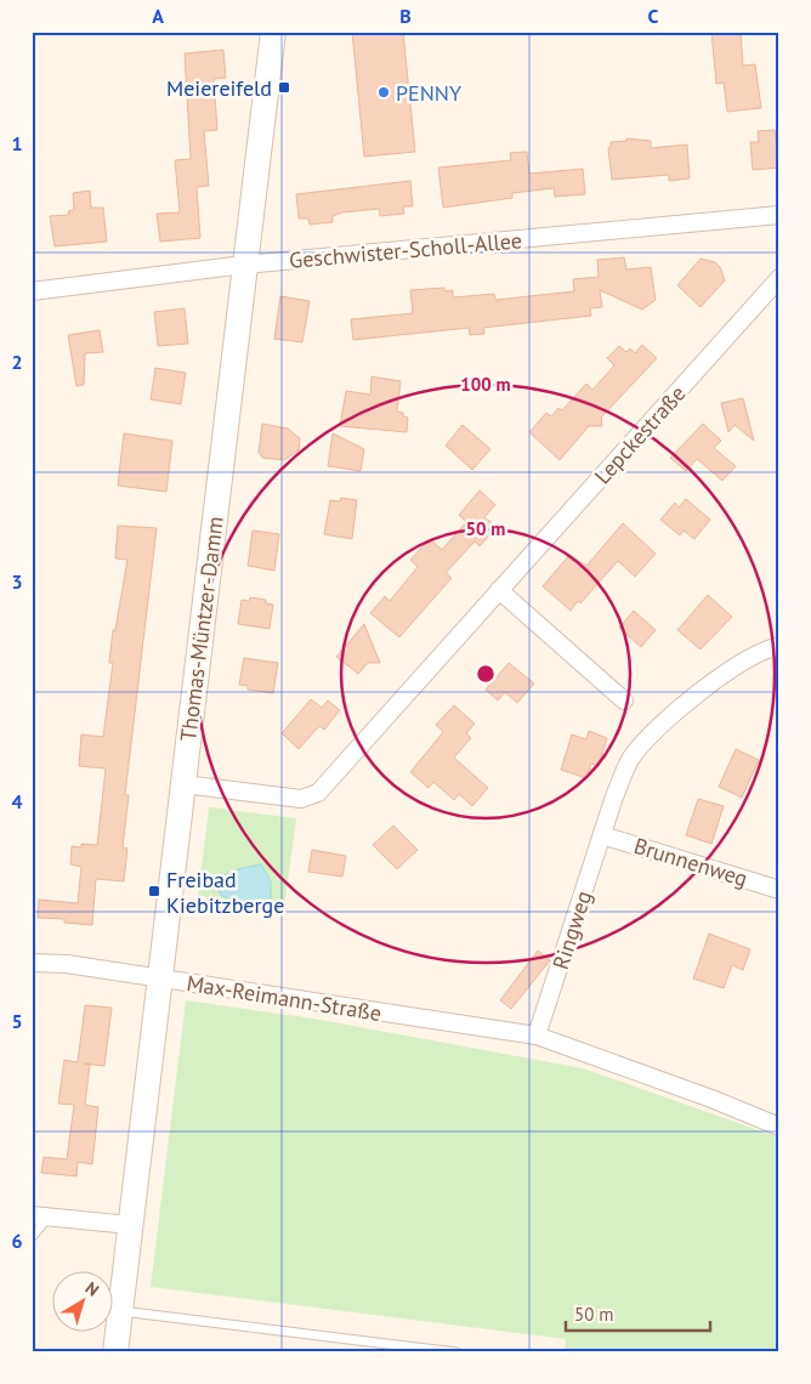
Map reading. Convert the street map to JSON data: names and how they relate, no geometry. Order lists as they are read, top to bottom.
{
  "streets": {
    "street": [
      "Geschwister-Scholl-Allee",
      "Lepckestraße",
      "Thomas-Müntzer-Damm",
      "Brunnenweg",
      "Ringweg",
      "Max-Reimann-Straße"
    ]
  },
  "crossings": [
    ["Geschwister-Scholl-Allee", "Thomas-Müntzer-Damm"],
    ["Lepckestraße", "Thomas-Müntzer-Damm"],
    ["Thomas-Müntzer-Damm", "Max-Reimann-Straße"],
    ["Brunnenweg", "Ringweg"],
    ["Ringweg", "Max-Reimann-Straße"]
  ],
  "places": {
    "transit": ["Meiereifeld", "Freibad Kiebitzberge"],
    "other": ["PENNY"]
  },
  "scale_bar": "50 m",
  "north": "top right",
  "grid": {
    "columns": ["A", "B", "C"],
    "rows": [
      "1",
      "2",
      "3",
      "4",
      "5",
      "6"
    ]
  },
  "rings": ["100 m", "50 m"]
}
